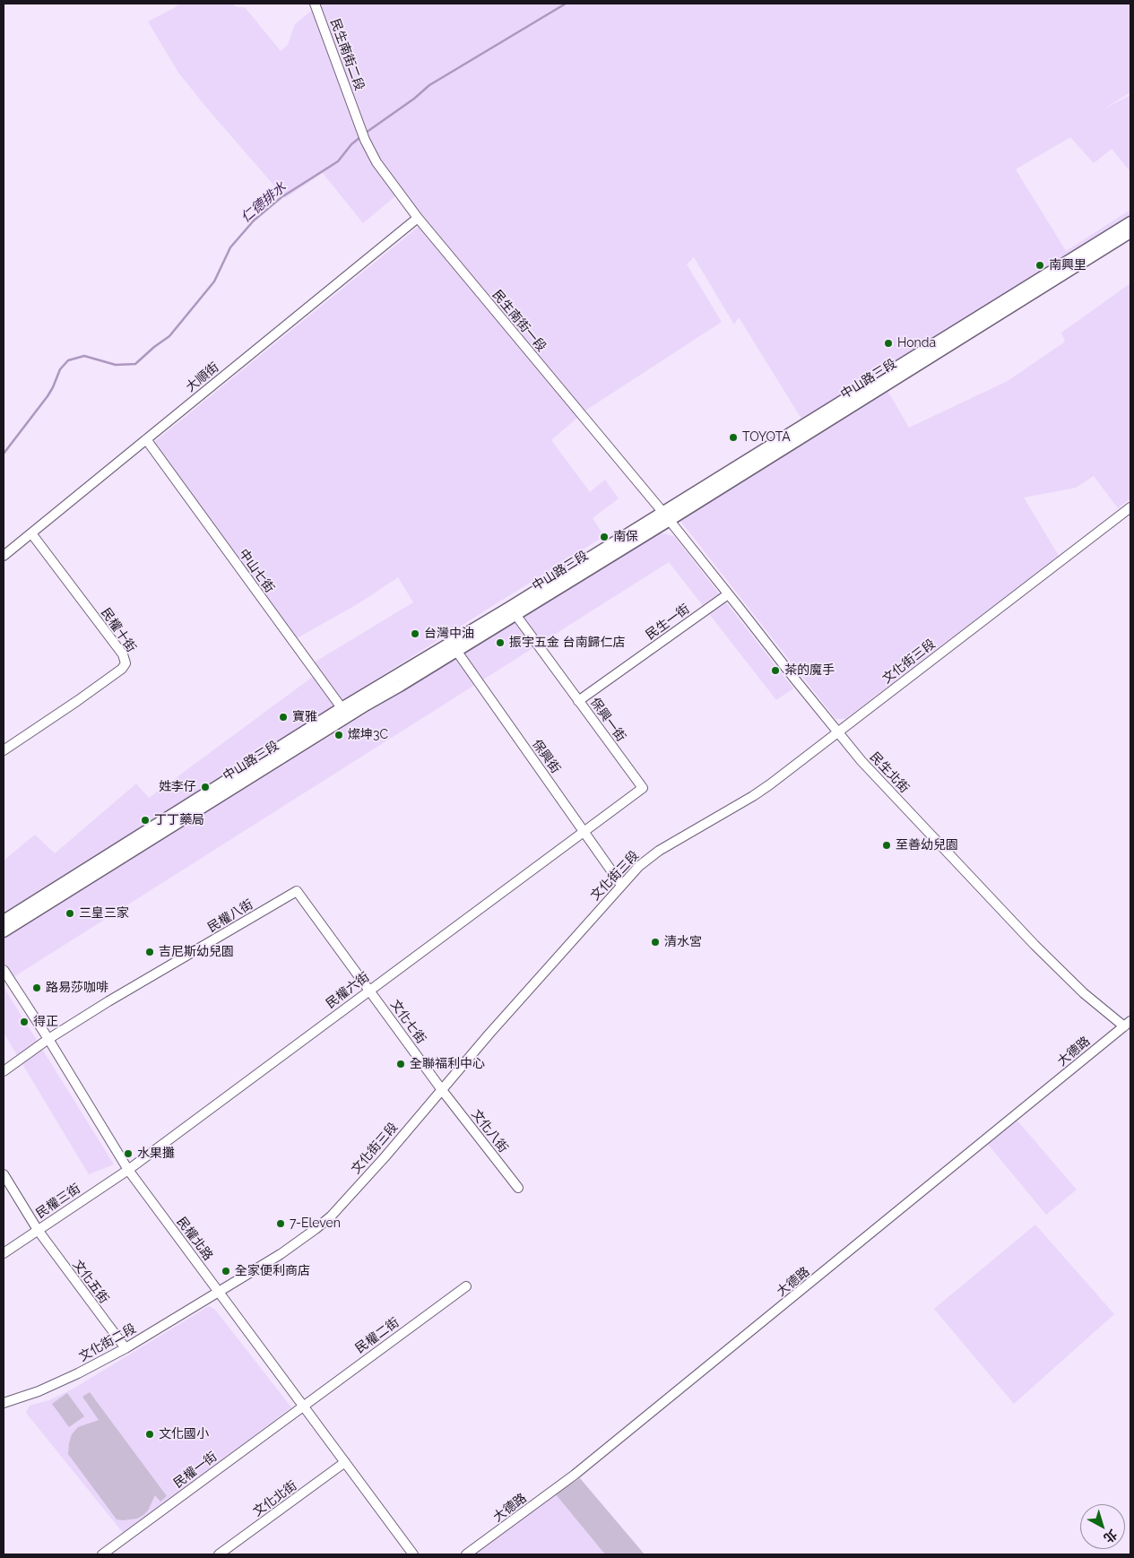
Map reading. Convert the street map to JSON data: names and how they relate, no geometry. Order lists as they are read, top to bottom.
{
  "streets": {
    "main road": ["中山路三段"],
    "street": [
      "民生南街二段",
      "民生南街一段",
      "大順街",
      "中山七街",
      "民生一街",
      "民權十街",
      "文化街三段",
      "保興一街",
      "保興街",
      "民生北街",
      "民權八街",
      "民權六街",
      "文化七街",
      "大德路",
      "文化八街",
      "民權三街",
      "民權北路",
      "文化五街",
      "民權二街",
      "文化街二段",
      "民權一街",
      "文化北街"
    ]
  },
  "crossings": [
    ["民生南街二段", "民生南街一段"],
    ["民生南街一段", "大順街"],
    ["民生南街一段", "中山路三段"],
    ["民生南街一段", "民生北街"],
    ["大順街", "中山七街"],
    ["大順街", "民權十街"],
    ["中山路三段", "中山七街"],
    ["中山路三段", "保興一街"],
    ["中山路三段", "保興街"],
    ["中山路三段", "民生北街"],
    ["民生一街", "保興一街"],
    ["民生一街", "民生北街"],
    ["文化街三段", "保興街"],
    ["文化街三段", "民生北街"],
    ["文化街三段", "文化七街"],
    ["文化街三段", "文化八街"],
    ["文化街三段", "民權北路"],
    ["文化街三段", "文化街二段"],
    ["保興一街", "保興街"],
    ["保興一街", "民權六街"],
    ["保興街", "民權六街"],
    ["民生北街", "大德路"],
    ["民權八街", "民權六街"],
    ["民權八街", "文化七街"],
    ["民權八街", "民權北路"],
    ["民權六街", "文化七街"],
    ["民權六街", "民權三街"],
    ["民權六街", "民權北路"],
    ["文化七街", "文化八街"],
    ["民權三街", "民權北路"],
    ["民權三街", "文化五街"],
    ["民權北路", "民權二街"],
    ["民權北路", "文化街二段"],
    ["民權北路", "民權一街"],
    ["民權北路", "文化北街"],
    ["文化五街", "文化街二段"],
    ["民權二街", "民權一街"]
  ],
  "water": ["仁德排水"],
  "places": [
    "南興里",
    "Honda",
    "TOYOTA",
    "南保",
    "台灣中油",
    "振宇五金 台南歸仁店",
    "茶的魔手",
    "寶雅",
    "燦坤3C",
    "姓李仔",
    "丁丁藥局",
    "至善幼兒園",
    "三皇三家",
    "清水宮",
    "吉尼斯幼兒園",
    "路易莎咖啡",
    "得正",
    "全聯福利中心",
    "水果攤",
    "7-Eleven",
    "全家便利商店",
    "文化國小"
  ],
  "north": "bottom right"
}
